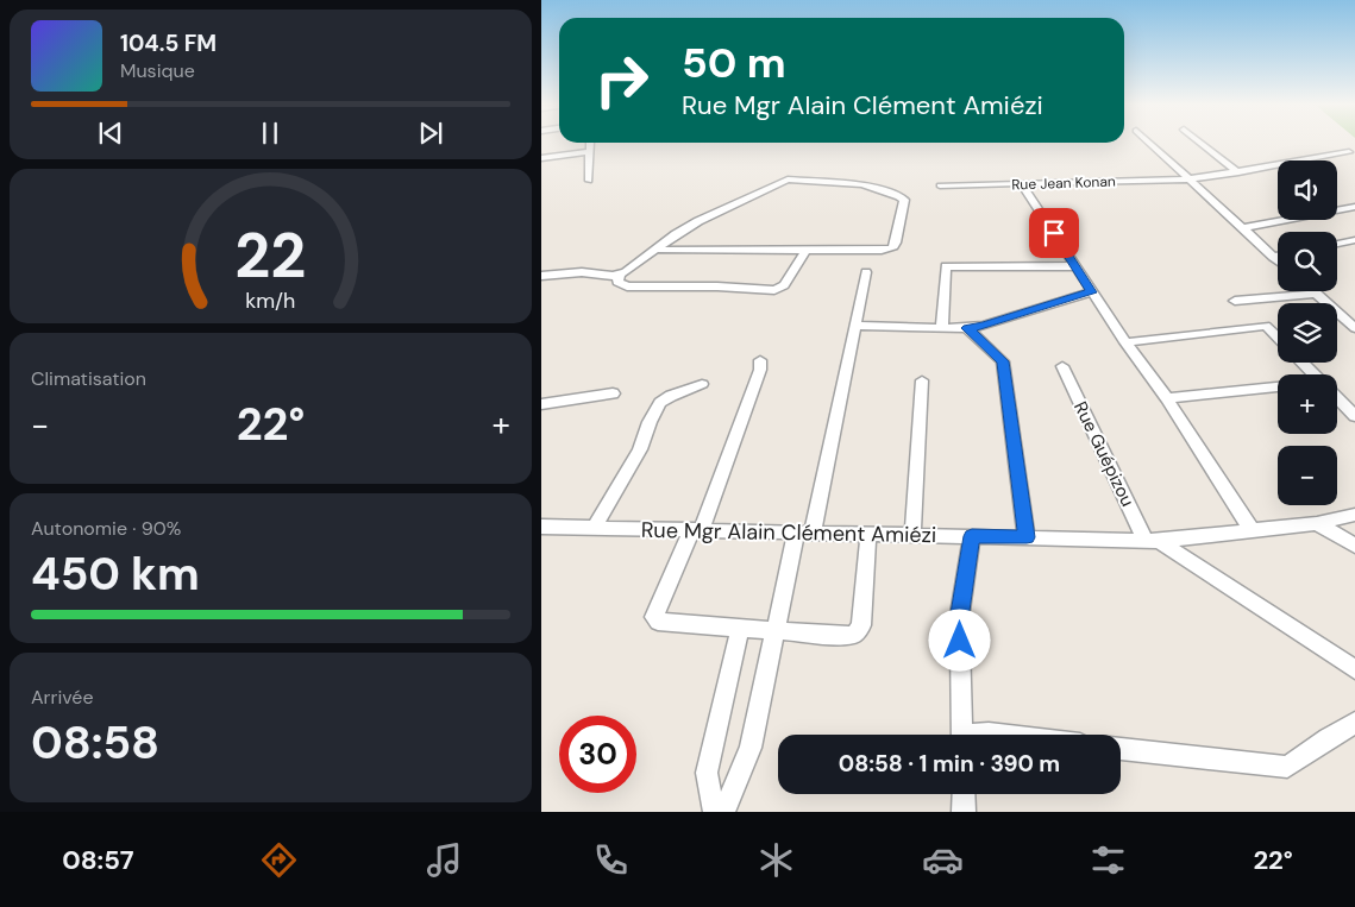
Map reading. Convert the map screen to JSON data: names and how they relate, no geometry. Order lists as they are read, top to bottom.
{
  "streets": {
    "street": ["Rue Jean Konan", "Rue Guépizou", "Rue Mgr Alain Clément Amiézi"]
  },
  "crossings": [
    ["Rue Guépizou", "Rue Mgr Alain Clément Amiézi"]
  ],
  "page": {
    "turn": ["50 m", "Rue Mgr Alain Clément Amiézi"],
    "song": ["104.5 FM", "Musique"],
    "map_buttons": ["+", "−"],
    "tile": [
      "Climatisation",
      ["Autonomie · 90%", "450 km"],
      ["Arrivée", "08:58"]
    ],
    "heat": ["−", "22°", "+"],
    "limit": "30",
    "trip": "08:58 · 1 min · 390 m",
    "tabs": ["08:57", "22°"],
    "gauge": ["22", "km/h"]
  }
}
